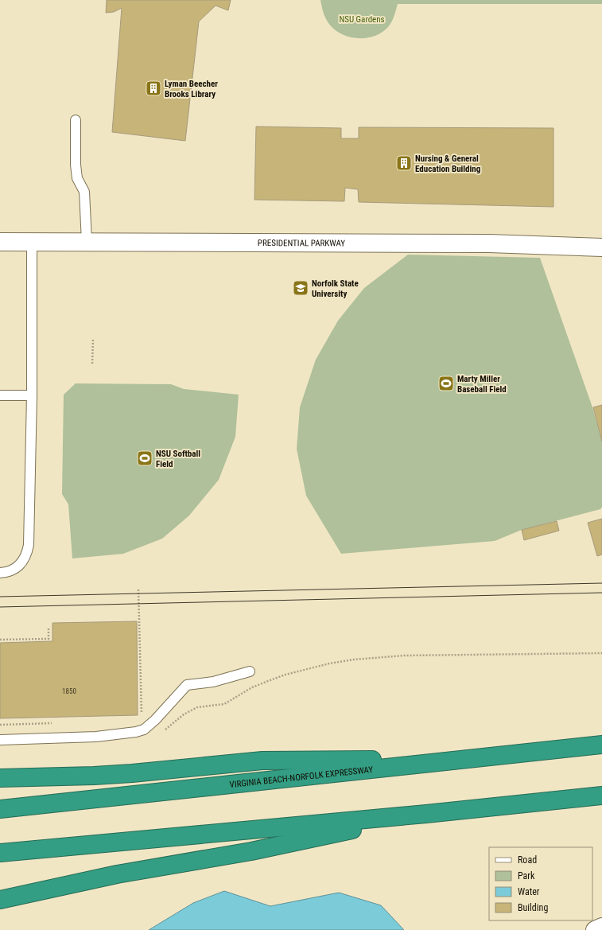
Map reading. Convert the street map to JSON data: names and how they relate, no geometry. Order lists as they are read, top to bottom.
{
  "streets": {
    "highway": ["VIRGINIA BEACH-NORFOLK EXPRESSWAY"],
    "street": ["PRESIDENTIAL PARKWAY"]
  },
  "parks": ["NSU Gardens"],
  "places": {
    "building": ["Lyman Beecher Brooks Library", "Nursing & General Education Building"],
    "school or university": ["Norfolk State University"],
    "sports": ["Marty Miller Baseball Field", "NSU Softball Field"]
  },
  "house_numbers": ["1850"],
  "legend": [
    "Road",
    "Park",
    "Water",
    "Building"
  ]
}
